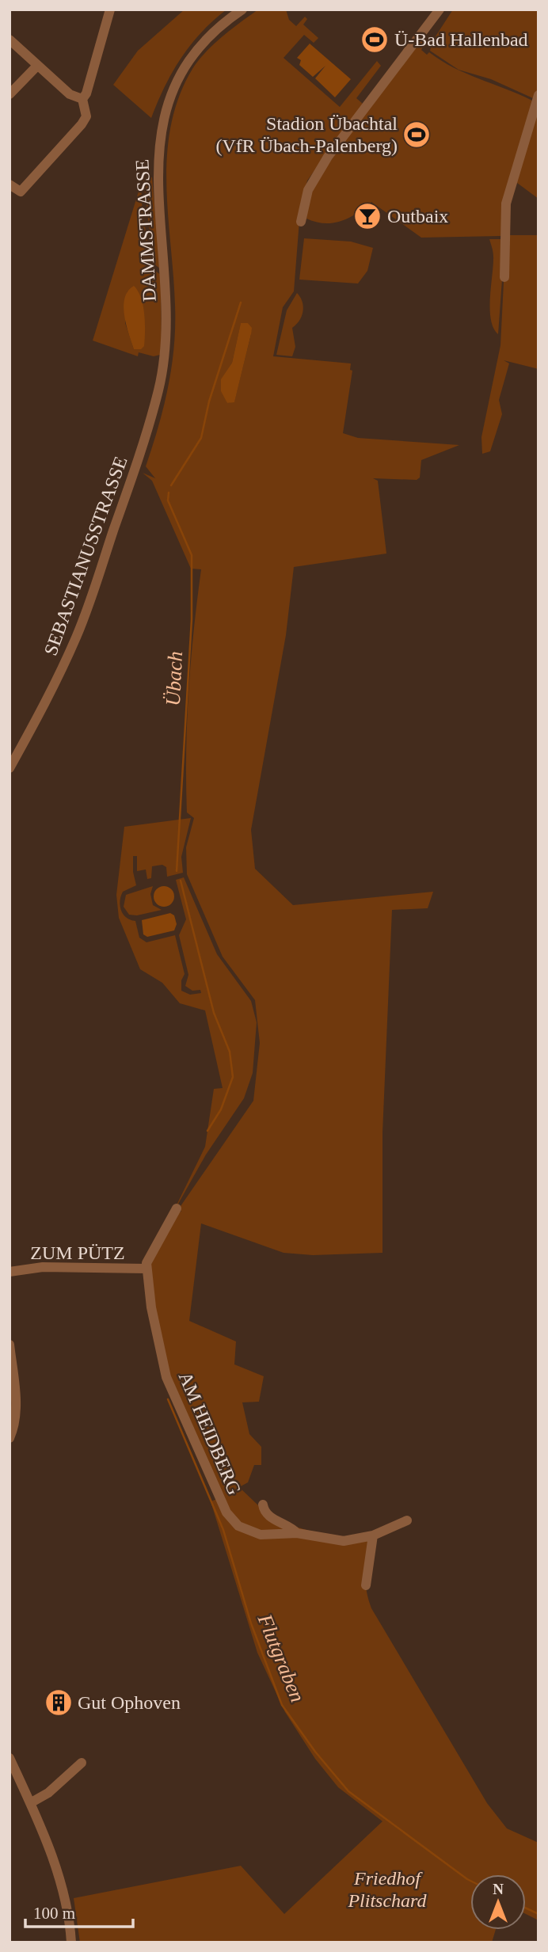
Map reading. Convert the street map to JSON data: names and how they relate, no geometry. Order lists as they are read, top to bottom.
{
  "streets": {
    "street": [
      "DAMMSTRASSE",
      "SEBASTIANUSSTRASSE",
      "ZUM PÜTZ",
      "AM HEIDBERG"
    ]
  },
  "crossings": [
    ["DAMMSTRASSE", "SEBASTIANUSSTRASSE"],
    ["ZUM PÜTZ", "AM HEIDBERG"]
  ],
  "water": ["Übach", "Flutgraben"],
  "parks": ["Friedhof Plitschard"],
  "places": {
    "sports": ["Ü-Bad Hallenbad", "Stadion Übachtal (VfR Übach-Palenberg)"],
    "bar": ["Outbaix"],
    "building": ["Gut Ophoven"]
  },
  "scale_bar": "100 m",
  "north": "top"
}
